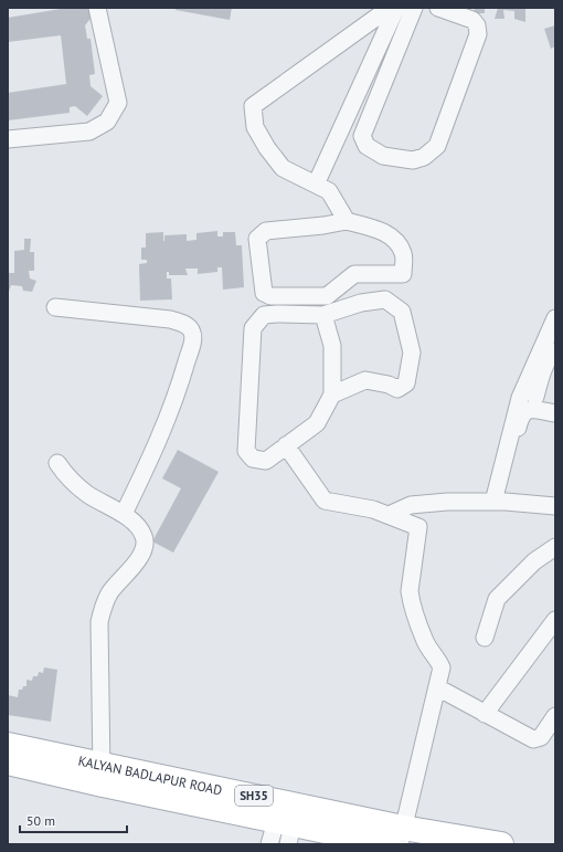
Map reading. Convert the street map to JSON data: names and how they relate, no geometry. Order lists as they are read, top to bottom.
{
  "streets": {
    "main road": ["KALYAN BADLAPUR ROAD", "SH35"]
  },
  "scale_bar": "50 m"
}
